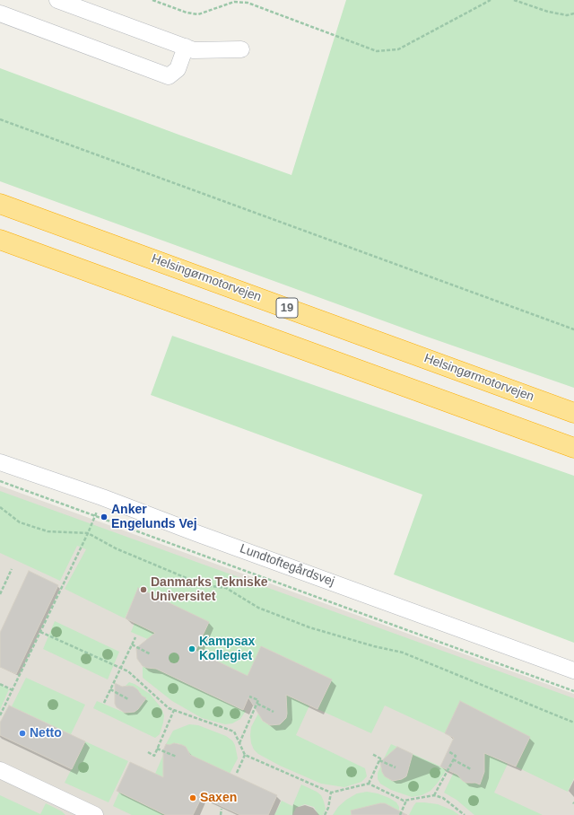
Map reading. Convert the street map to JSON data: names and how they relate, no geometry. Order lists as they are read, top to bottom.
{
  "streets": {
    "highway": ["Helsingørmotorvejen", "19"],
    "street": ["Lundtoftegårdsvej"]
  },
  "places": [
    "Anker Engelunds Vej",
    "Danmarks Tekniske Universitet",
    "Kampsax Kollegiet",
    "Netto",
    "Saxen"
  ]
}
